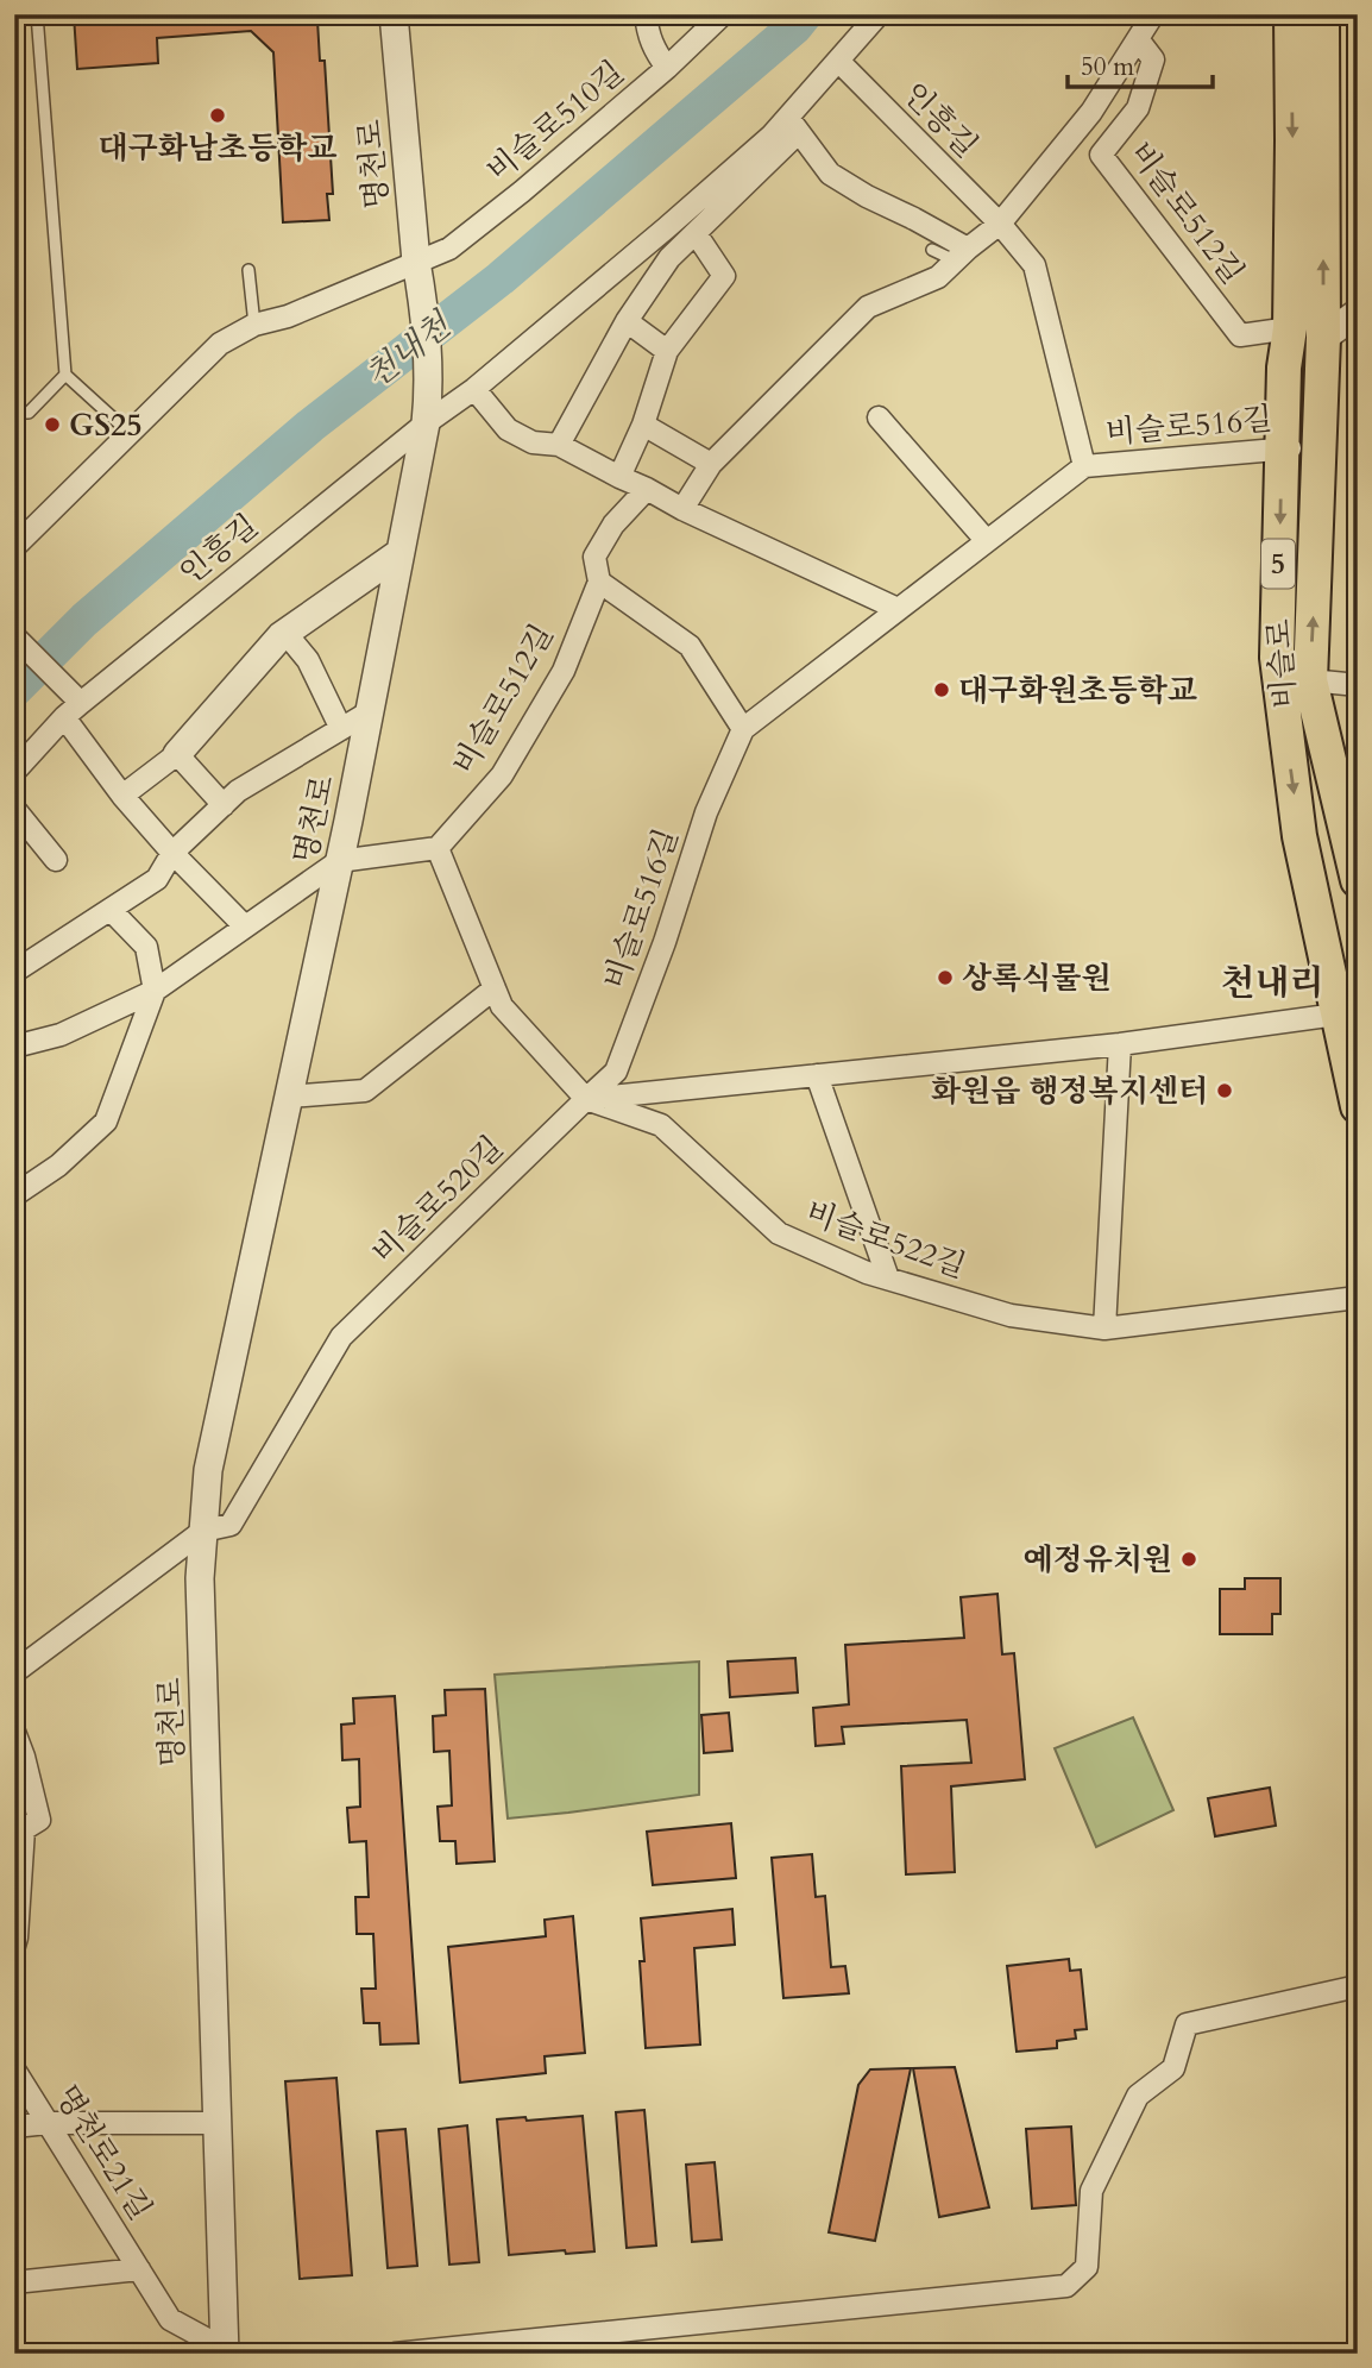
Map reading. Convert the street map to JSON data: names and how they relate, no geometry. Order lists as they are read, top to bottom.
{
  "streets": {
    "main road": ["5", "비슬로"],
    "street": [
      "인흥길",
      "비슬로510길",
      "명천로",
      "비슬로512길",
      "비슬로516길",
      "비슬로520길",
      "비슬로522길",
      "명천로21길"
    ]
  },
  "crossings": [
    ["인흥길", "명천로"],
    ["비슬로510길", "명천로"],
    ["명천로", "비슬로520길"],
    ["명천로", "명천로21길"],
    ["비슬로512길", "비슬로"],
    ["비슬로512길", "비슬로522길"],
    ["비슬로516길", "비슬로"],
    ["비슬로516길", "비슬로520길"],
    ["비슬로516길", "비슬로522길"],
    ["비슬로520길", "비슬로522길"]
  ],
  "districts": ["천내리"],
  "water": ["천내천"],
  "places": [
    "대구화남초등학교",
    "GS25",
    "대구화원초등학교",
    "상록식물원",
    "화원읍 행정복지센터",
    "예정유치원"
  ],
  "scale_bar": "50 m"
}
